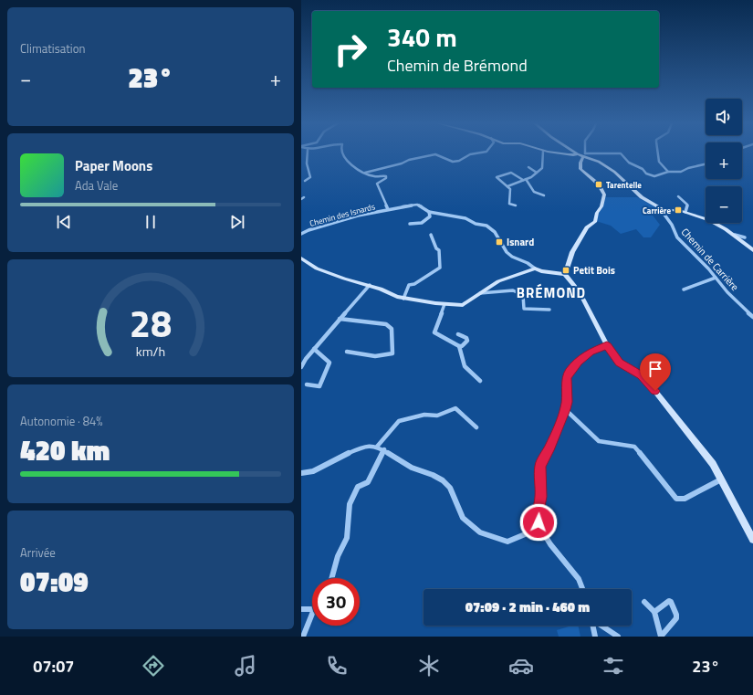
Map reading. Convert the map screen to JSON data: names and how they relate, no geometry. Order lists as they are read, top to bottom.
{
  "streets": {
    "street": ["Chemin des Isnards", "Chemin de Carrière"]
  },
  "districts": ["BRÉMOND"],
  "places": {
    "transit": [
      "Tarentelle",
      "Carrière",
      "Isnard",
      "Petit Bois"
    ]
  },
  "page": {
    "tile": [
      "Climatisation",
      ["Autonomie · 84%", "420 km"],
      ["Arrivée", "07:09"]
    ],
    "turn": ["340 m", "Chemin de Brémond"],
    "heat": ["−", "23°", "+"],
    "map_buttons": ["+", "−"],
    "song": ["Paper Moons", "Ada Vale"],
    "limit": "30",
    "trip": "07:09 · 2 min · 460 m",
    "tabs": ["07:07", "23°"],
    "gauge": ["28", "km/h"]
  }
}
